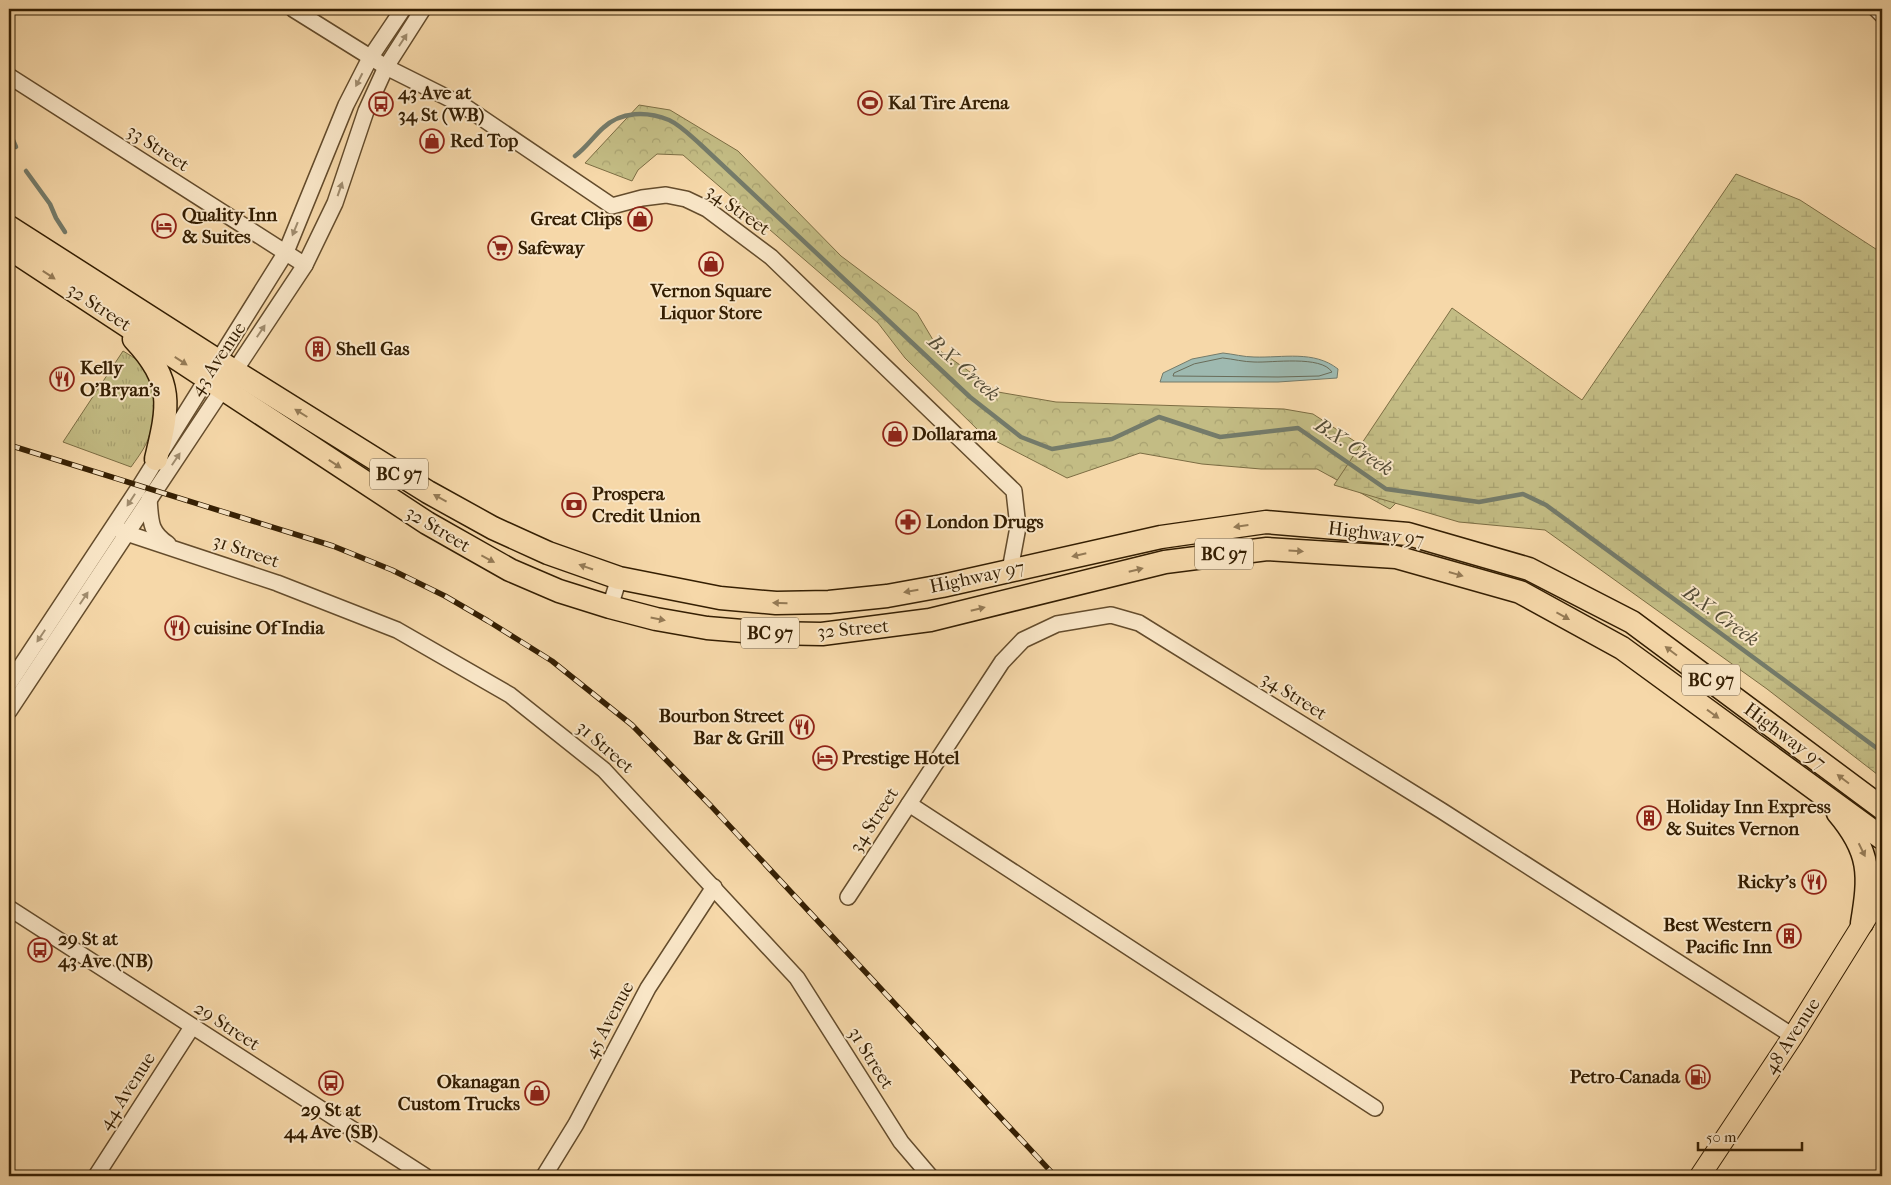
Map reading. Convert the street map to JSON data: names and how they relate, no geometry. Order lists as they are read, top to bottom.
{
  "streets": {
    "highway": ["32 Street", "BC 97", "Highway 97"],
    "main road": ["48 Avenue"],
    "street": [
      "33 Street",
      "34 Street",
      "43 Avenue",
      "31 Street",
      "45 Avenue",
      "29 Street",
      "44 Avenue"
    ]
  },
  "crossings": [
    ["33 Street", "43 Avenue"],
    ["34 Street", "43 Avenue"],
    ["34 Street", "Highway 97"],
    ["34 Street", "48 Avenue"],
    ["32 Street", "43 Avenue"],
    ["32 Street", "Highway 97"],
    ["43 Avenue", "31 Street"],
    ["31 Street", "45 Avenue"],
    ["29 Street", "44 Avenue"]
  ],
  "water": ["B.X. Creek"],
  "places": {
    "sports": ["Kal Tire Arena"],
    "bus stop": ["43 Ave at 34 St (WB)", "29 St at 43 Ave (NB)", "29 St at 44 Ave (SB)"],
    "shop": [
      "Red Top",
      "Great Clips",
      "Vernon Square Liquor Store",
      "Dollarama",
      "Okanagan Custom Trucks"
    ],
    "hotel": ["Quality Inn & Suites", "Prestige Hotel"],
    "supermarket": ["Safeway"],
    "building": ["Shell Gas", "Holiday Inn Express & Suites Vernon", "Best Western Pacific Inn"],
    "restaurant": [
      "Kelly O'Bryan's",
      "cuisine Of India",
      "Bourbon Street Bar & Grill",
      "Ricky's"
    ],
    "bank": ["Prospera Credit Union"],
    "pharmacy": ["London Drugs"],
    "fuel station": ["Petro-Canada"]
  },
  "scale_bar": "50 m"
}
